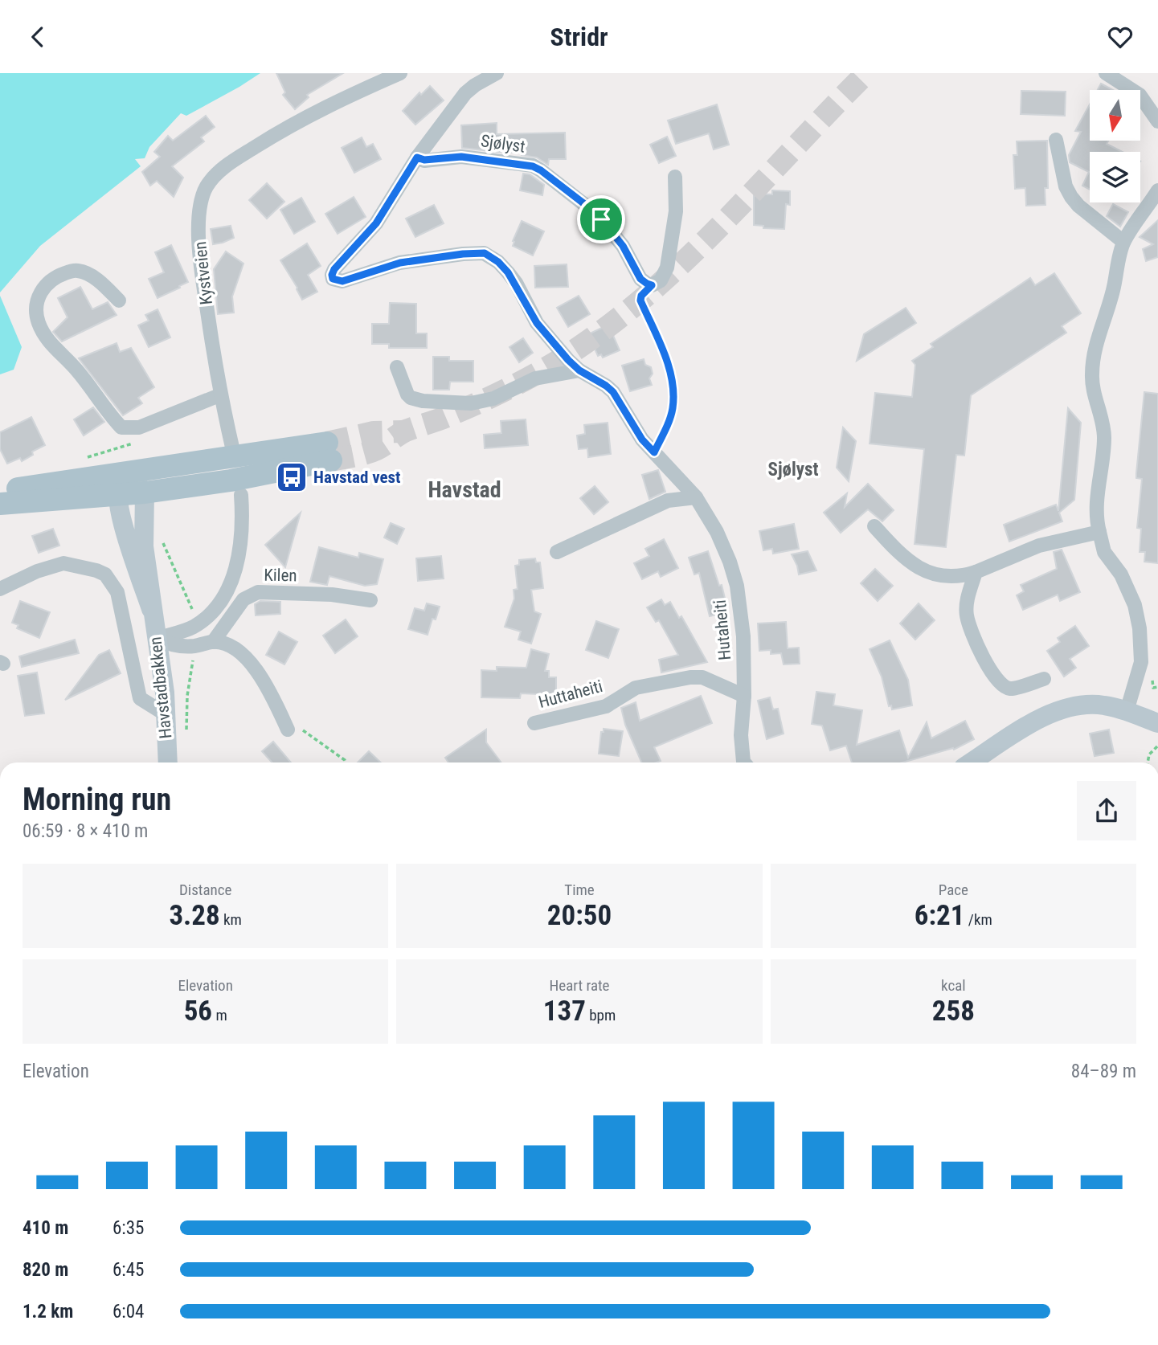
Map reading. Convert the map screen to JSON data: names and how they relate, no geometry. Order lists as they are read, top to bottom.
{
  "streets": {
    "main road": ["Havstadbakken"],
    "street": [
      "Sjølyst",
      "Kystveien",
      "Kilen",
      "Hutaheiti",
      "Huttaheiti"
    ]
  },
  "crossings": [
    ["Sjølyst", "Hutaheiti"],
    ["Hutaheiti", "Huttaheiti"]
  ],
  "districts": ["Sjølyst", "Havstad"],
  "places": {
    "bus stop": ["Havstad vest"]
  },
  "north": "bottom",
  "page": {
    "header": "Stridr",
    "heading": ["Morning run", "06:59 · 8 × 410 m"],
    "stats": [
      ["Distance", "3.28 km"],
      ["Time", "20:50"],
      ["Pace", "6:21 /km"],
      ["Elevation", "56 m"],
      ["Heart rate", "137 bpm"],
      ["kcal", "258"]
    ],
    "chart": ["Elevation", "84–89 m"],
    "list": [
      {
        "name": "410 m",
        "note": "6:35"
      },
      {
        "name": "820 m",
        "note": "6:45"
      },
      {
        "name": "1.2 km",
        "note": "6:04"
      }
    ]
  }
}
